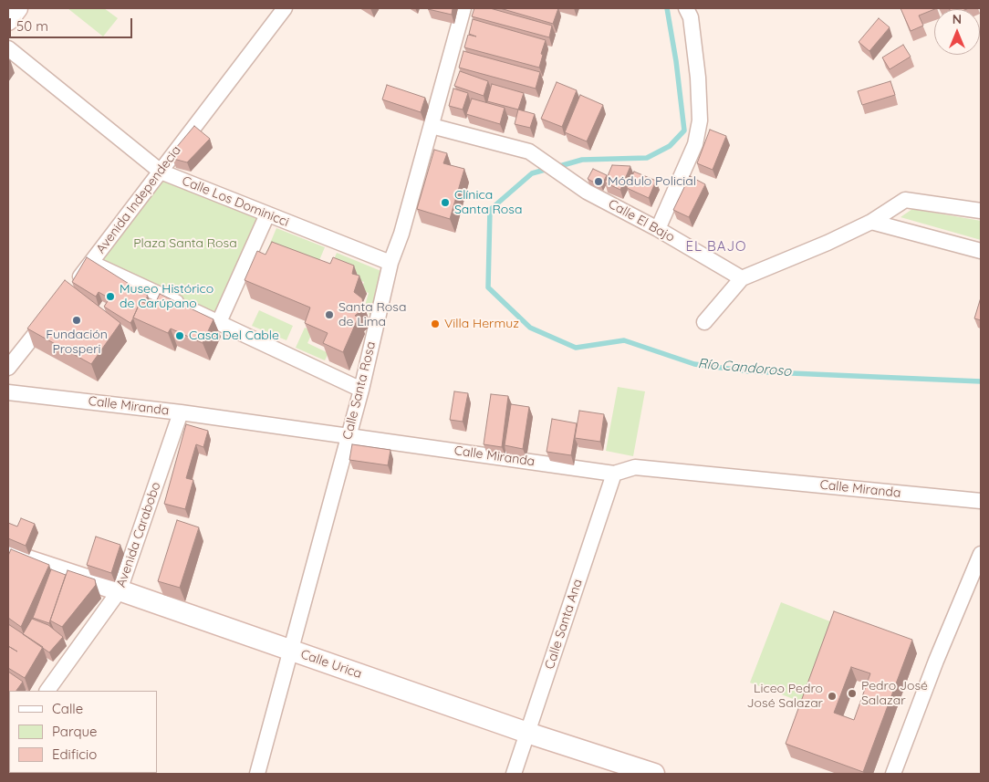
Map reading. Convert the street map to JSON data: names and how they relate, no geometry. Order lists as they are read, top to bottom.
{
  "streets": {
    "main road": ["Calle Urica"],
    "street": [
      "Avenida Independecia",
      "Calle Los Dominicci",
      "Calle El Bajo",
      "Calle Santa Rosa",
      "Calle Miranda",
      "Avenida Carabobo",
      "Calle Santa Ana"
    ]
  },
  "crossings": [
    ["Avenida Independecia", "Calle Los Dominicci"],
    ["Calle Los Dominicci", "Calle Santa Rosa"],
    ["Calle El Bajo", "Calle Santa Rosa"],
    ["Calle Santa Rosa", "Calle Miranda"],
    ["Calle Santa Rosa", "Calle Urica"],
    ["Calle Miranda", "Avenida Carabobo"],
    ["Calle Miranda", "Calle Santa Ana"],
    ["Avenida Carabobo", "Calle Urica"],
    ["Calle Santa Ana", "Calle Urica"]
  ],
  "districts": ["EL BAJO"],
  "water": ["Río Candoroso"],
  "parks": ["Plaza Santa Rosa"],
  "places": [
    "Módulo Policial",
    "Clínica Santa Rosa",
    "Museo Histórico de Carúpano",
    "Santa Rosa de Lima",
    "Fundación Prosperi",
    "Villa Hermuz",
    "Casa Del Cable",
    "Pedro José Salazar",
    "Liceo Pedro José Salazar"
  ],
  "legend": ["Calle", "Parque", "Edificio"],
  "scale_bar": "50 m",
  "north": "top"
}
